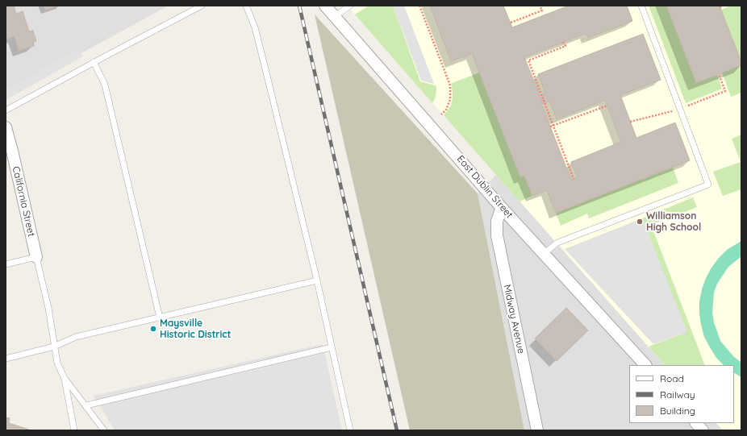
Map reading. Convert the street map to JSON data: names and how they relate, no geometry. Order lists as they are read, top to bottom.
{
  "streets": {
    "street": ["East Dublin Street", "California Street", "Midway Avenue"]
  },
  "crossings": [
    ["East Dublin Street", "Midway Avenue"]
  ],
  "places": ["Williamson High School", "Maysville Historic District"],
  "legend": ["Road", "Railway", "Building"]
}
